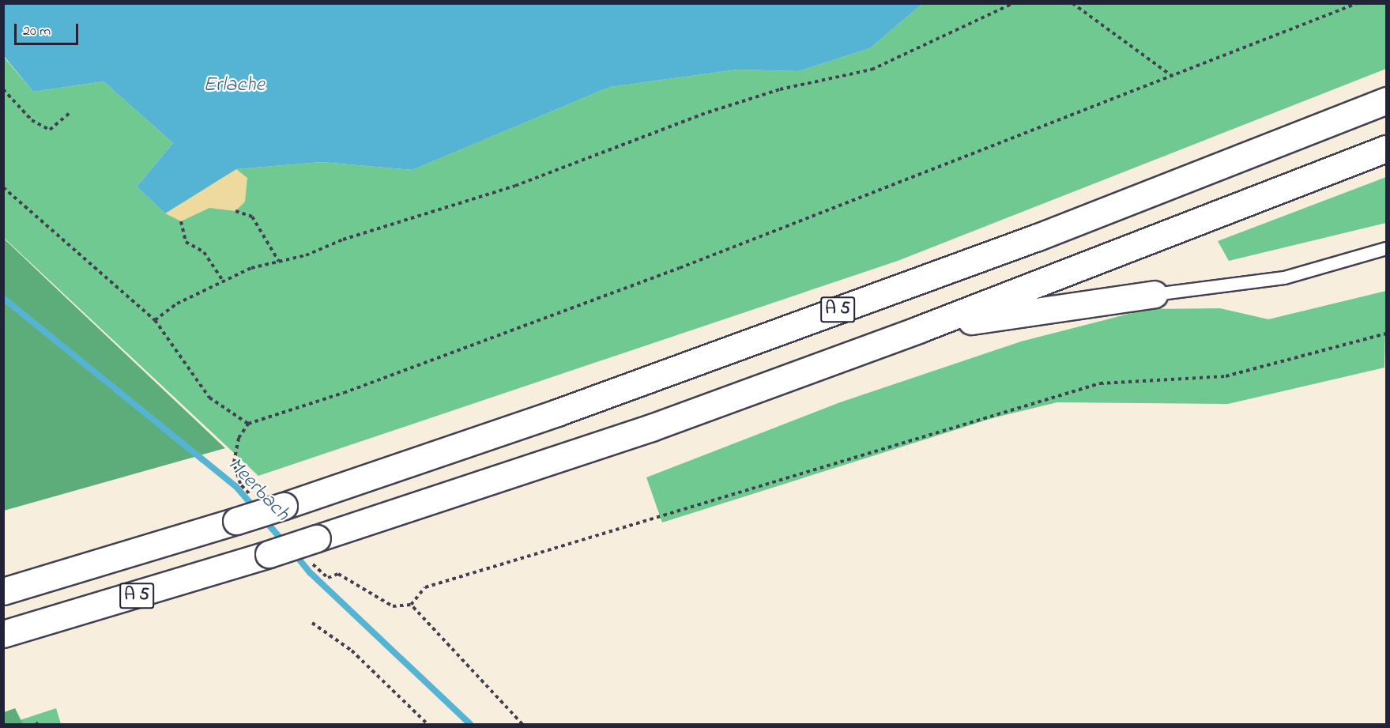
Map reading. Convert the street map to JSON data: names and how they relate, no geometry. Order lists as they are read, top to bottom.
{
  "streets": {
    "highway": ["A 5"]
  },
  "water": ["Erlache", "Meerbach"],
  "scale_bar": "20 m"
}
